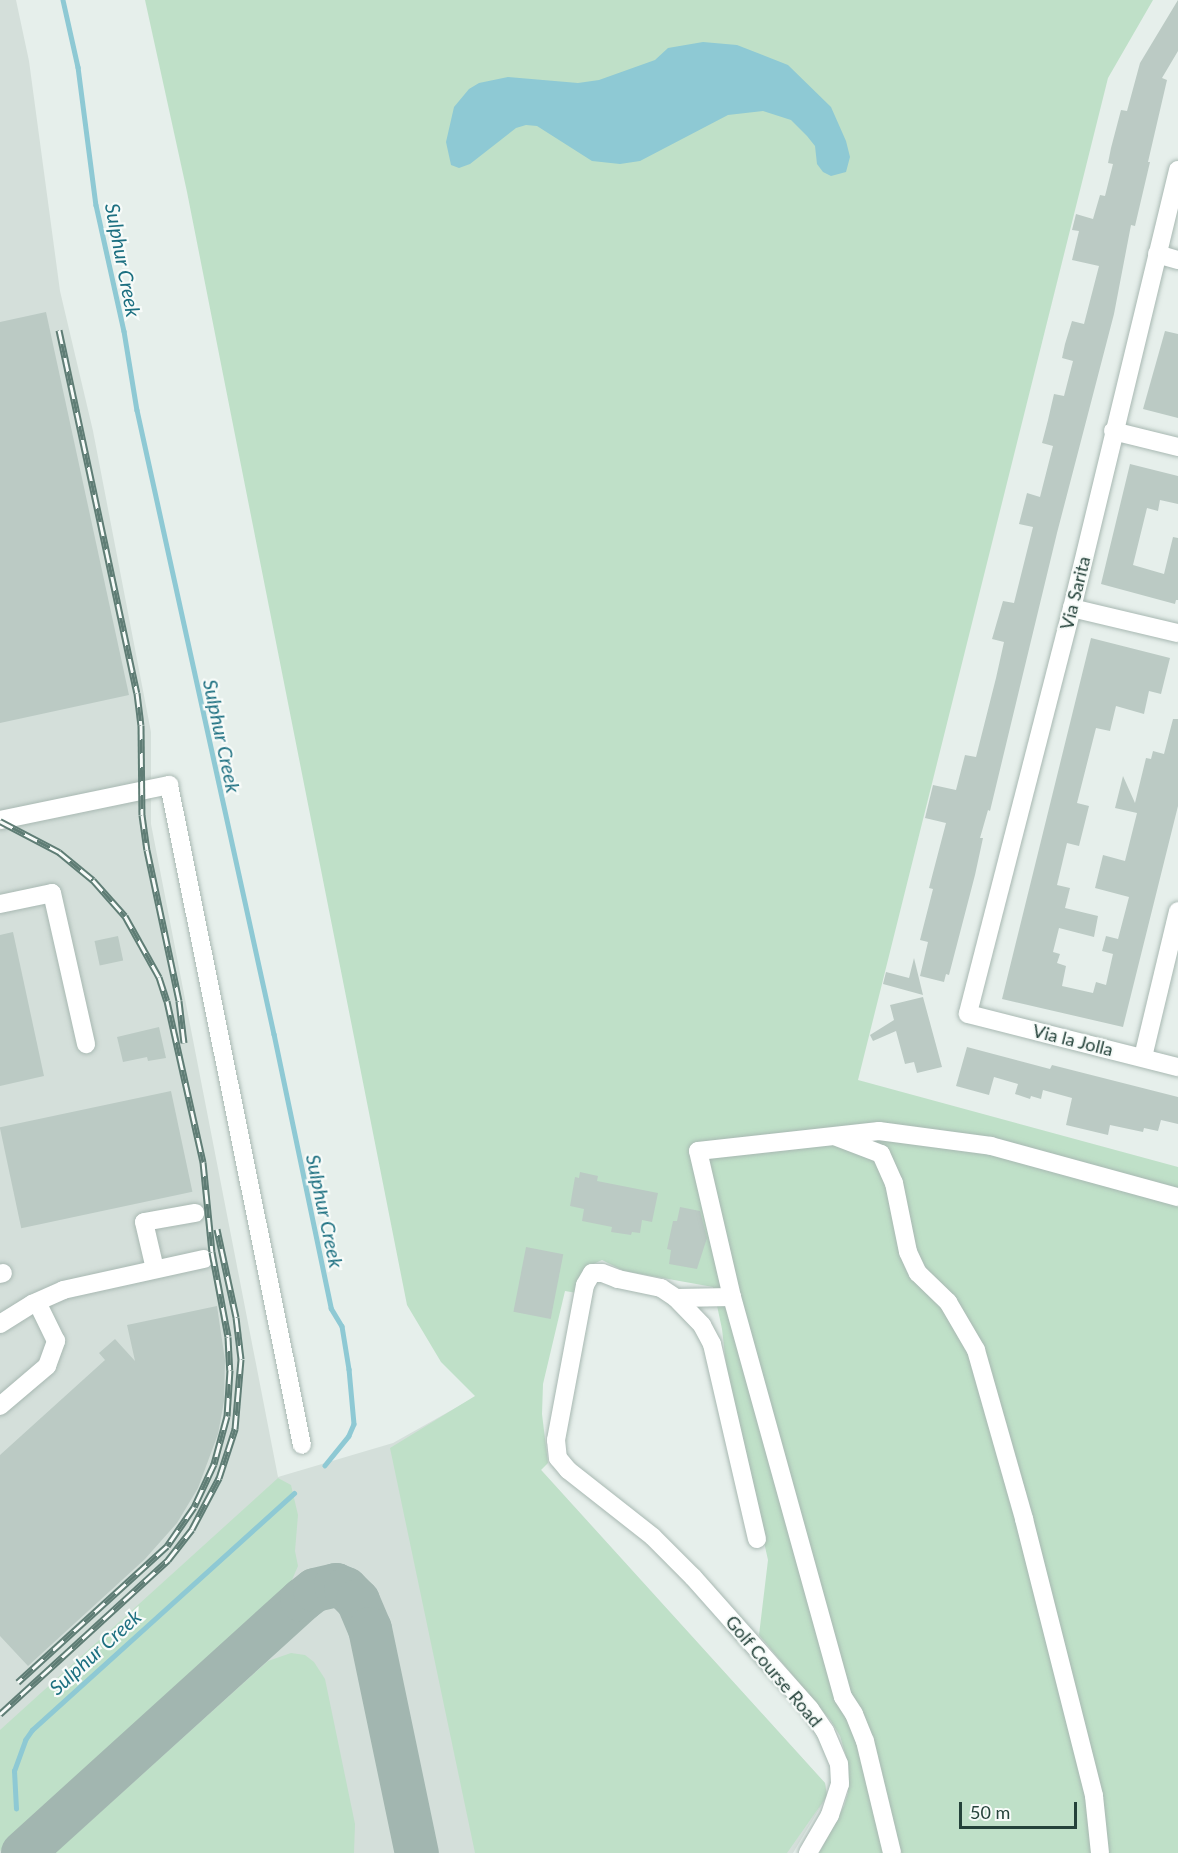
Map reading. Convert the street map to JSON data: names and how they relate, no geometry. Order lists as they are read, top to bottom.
{
  "streets": {
    "street": ["Via Sarita", "Via la Jolla", "Golf Course Road"]
  },
  "crossings": [
    ["Via Sarita", "Via la Jolla"]
  ],
  "water": ["Sulphur Creek"],
  "scale_bar": "50 m"
}
